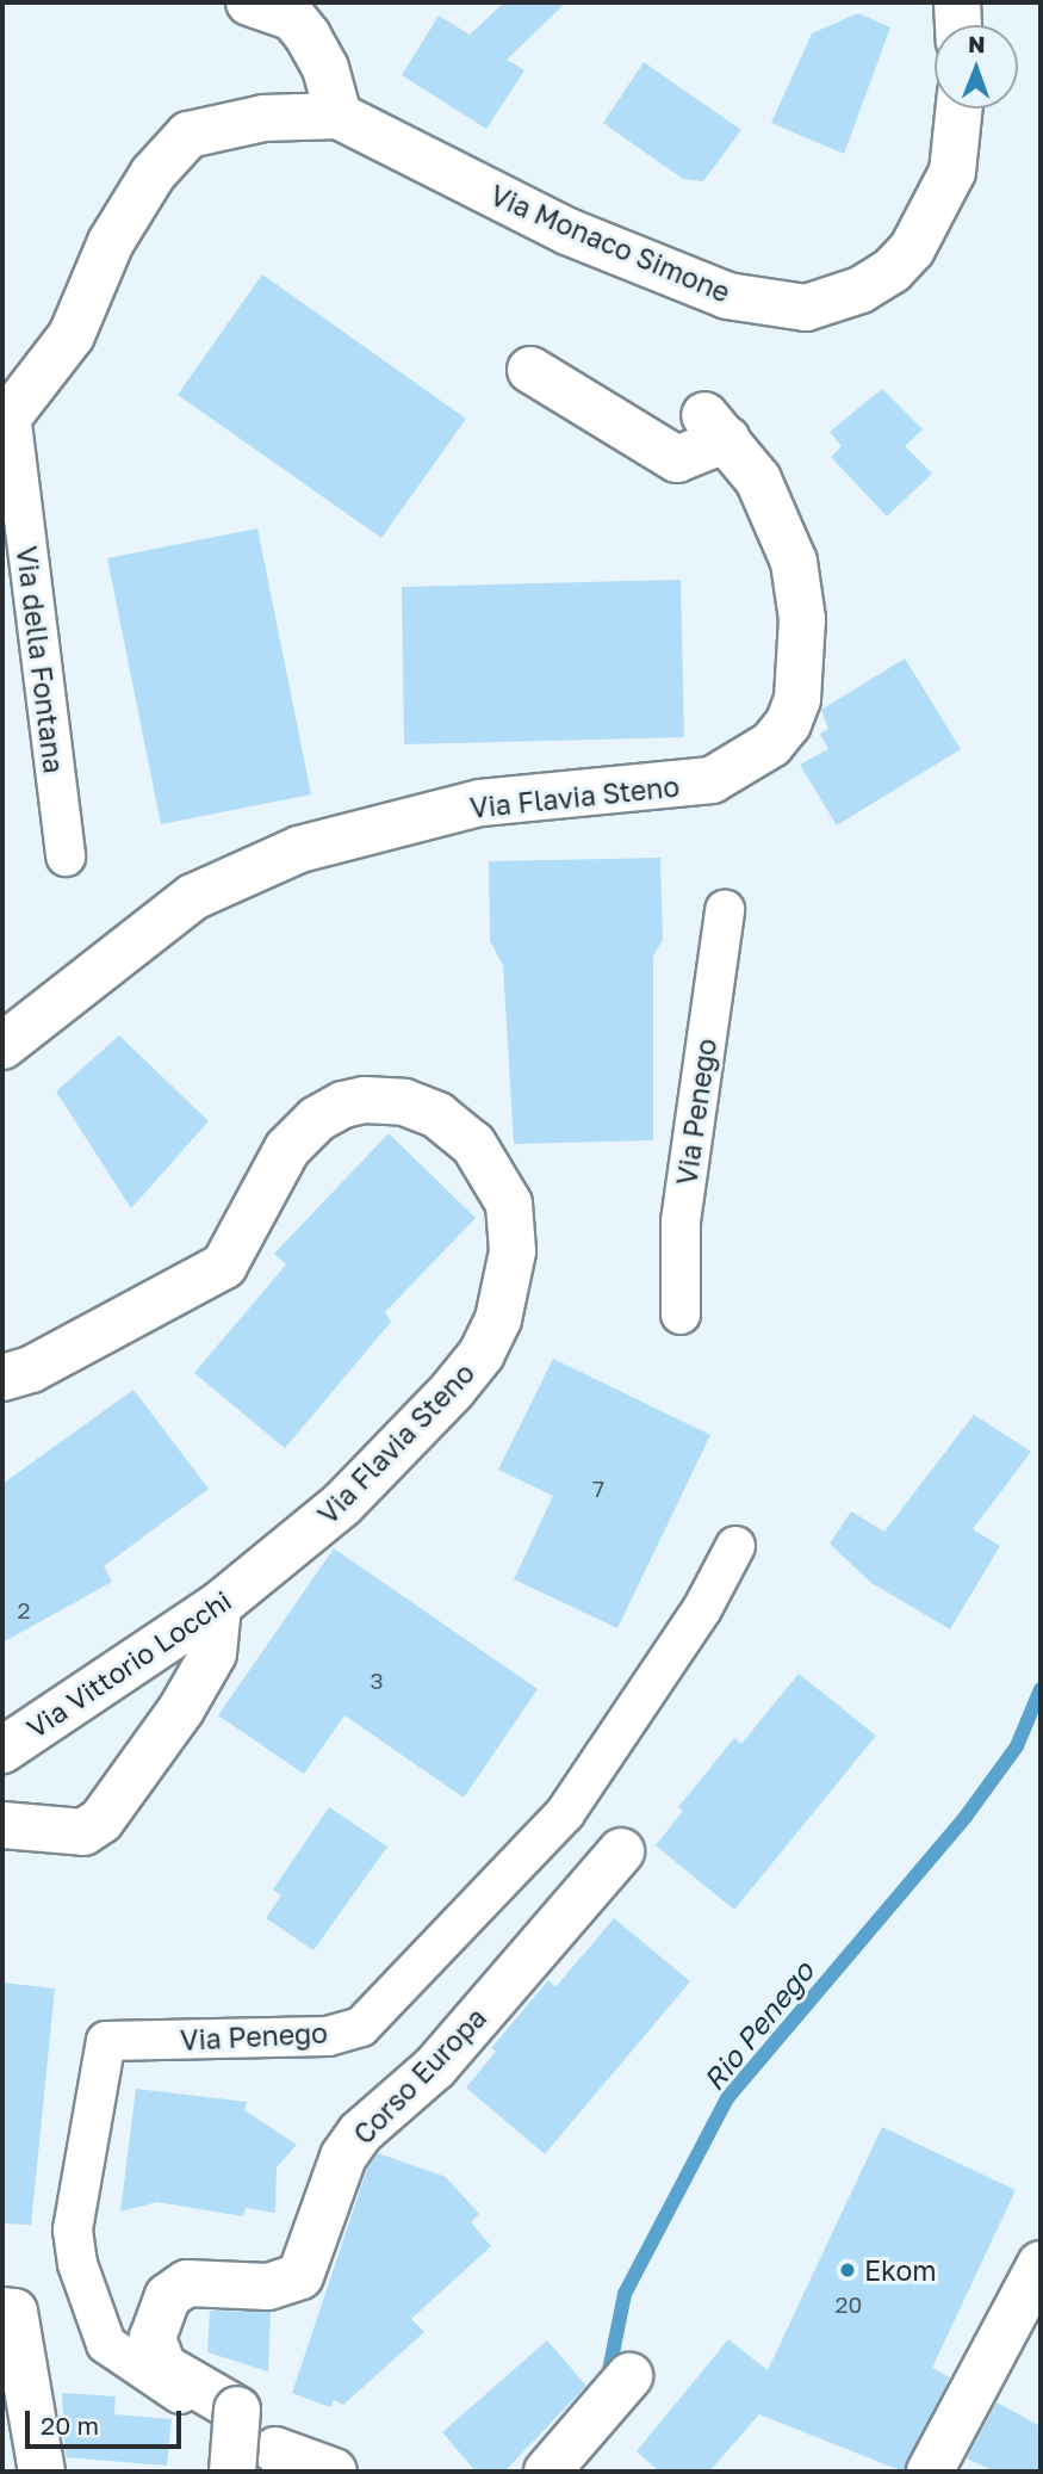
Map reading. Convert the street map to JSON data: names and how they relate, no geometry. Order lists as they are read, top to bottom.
{
  "streets": {
    "street": [
      "Via Monaco Simone",
      "Via della Fontana",
      "Via Flavia Steno",
      "Via Penego",
      "Via Vittorio Locchi",
      "Corso Europa"
    ]
  },
  "crossings": [
    ["Via Monaco Simone", "Via della Fontana"],
    ["Via Flavia Steno", "Via Vittorio Locchi"]
  ],
  "water": ["Rio Penego"],
  "places": ["Ekom"],
  "house_numbers": [
    "7",
    "2",
    "3",
    "20"
  ],
  "scale_bar": "20 m",
  "north": "top"
}
